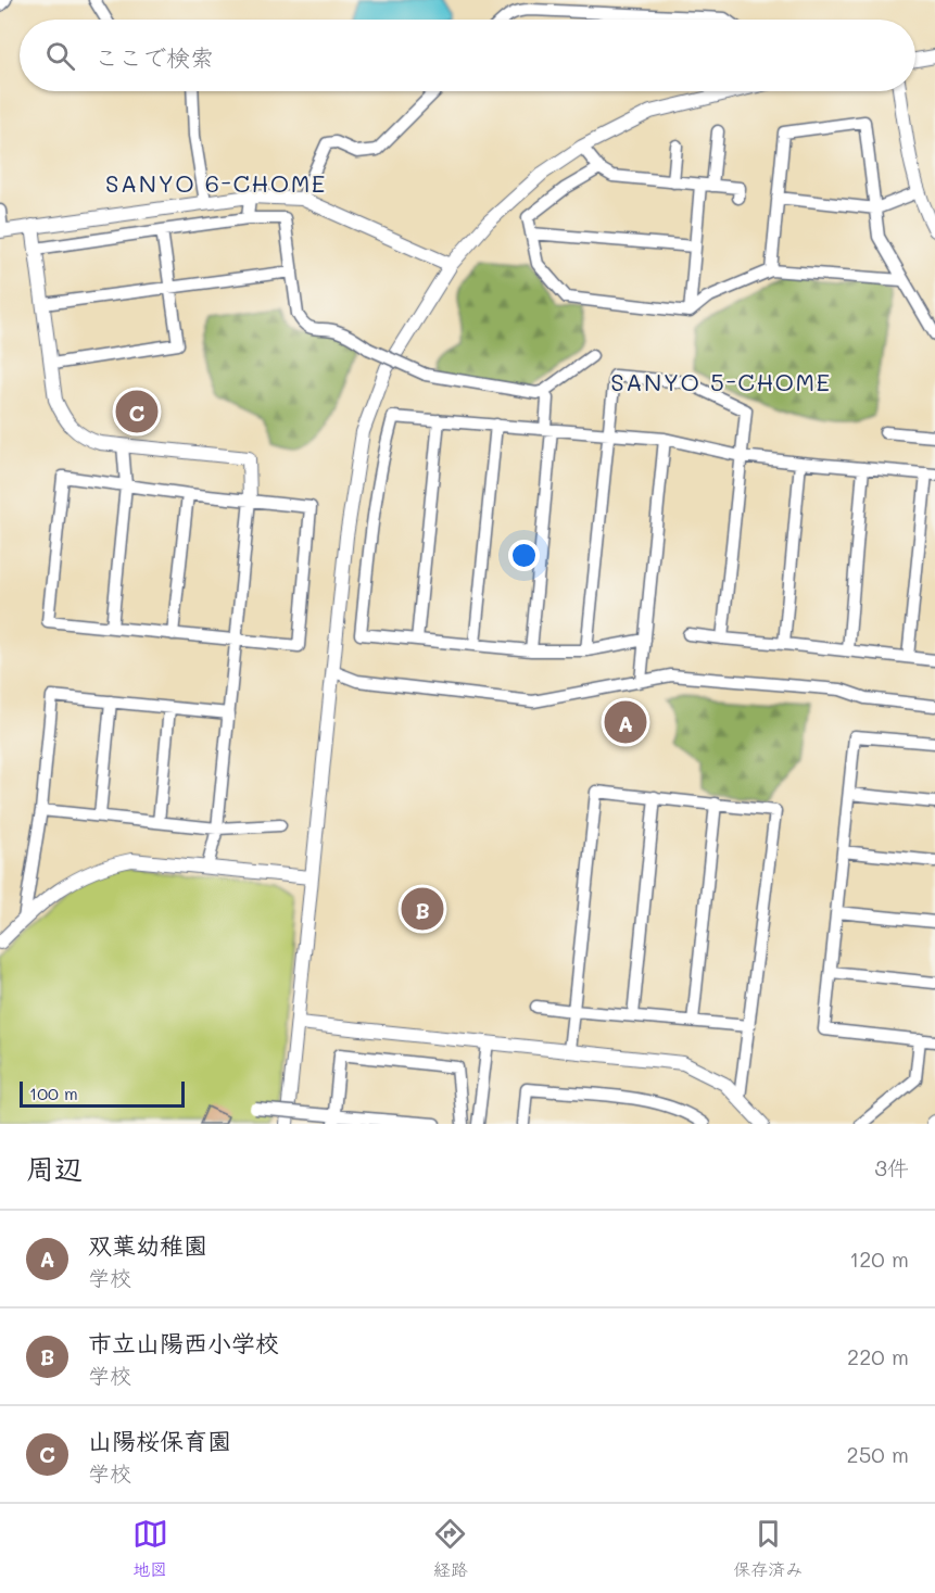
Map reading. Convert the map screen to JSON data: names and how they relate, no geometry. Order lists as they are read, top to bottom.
{
  "districts": ["SANYO 6-CHOME", "SANYO 5-CHOME"],
  "scale_bar": "100 m",
  "page": {
    "search": "ここで検索",
    "pins": ["C", "A", "B"],
    "scale": "100 m",
    "heading": ["周辺", "3件"],
    "list": [
      {
        "mark": "A",
        "name": "双葉幼稚園",
        "note": "学校",
        "value": "120 m"
      },
      {
        "mark": "B",
        "name": "市立山陽西小学校",
        "note": "学校",
        "value": "220 m"
      },
      {
        "mark": "C",
        "name": "山陽桜保育園",
        "note": "学校",
        "value": "250 m"
      }
    ],
    "nav": ["地図", "経路", "保存済み"]
  }
}
